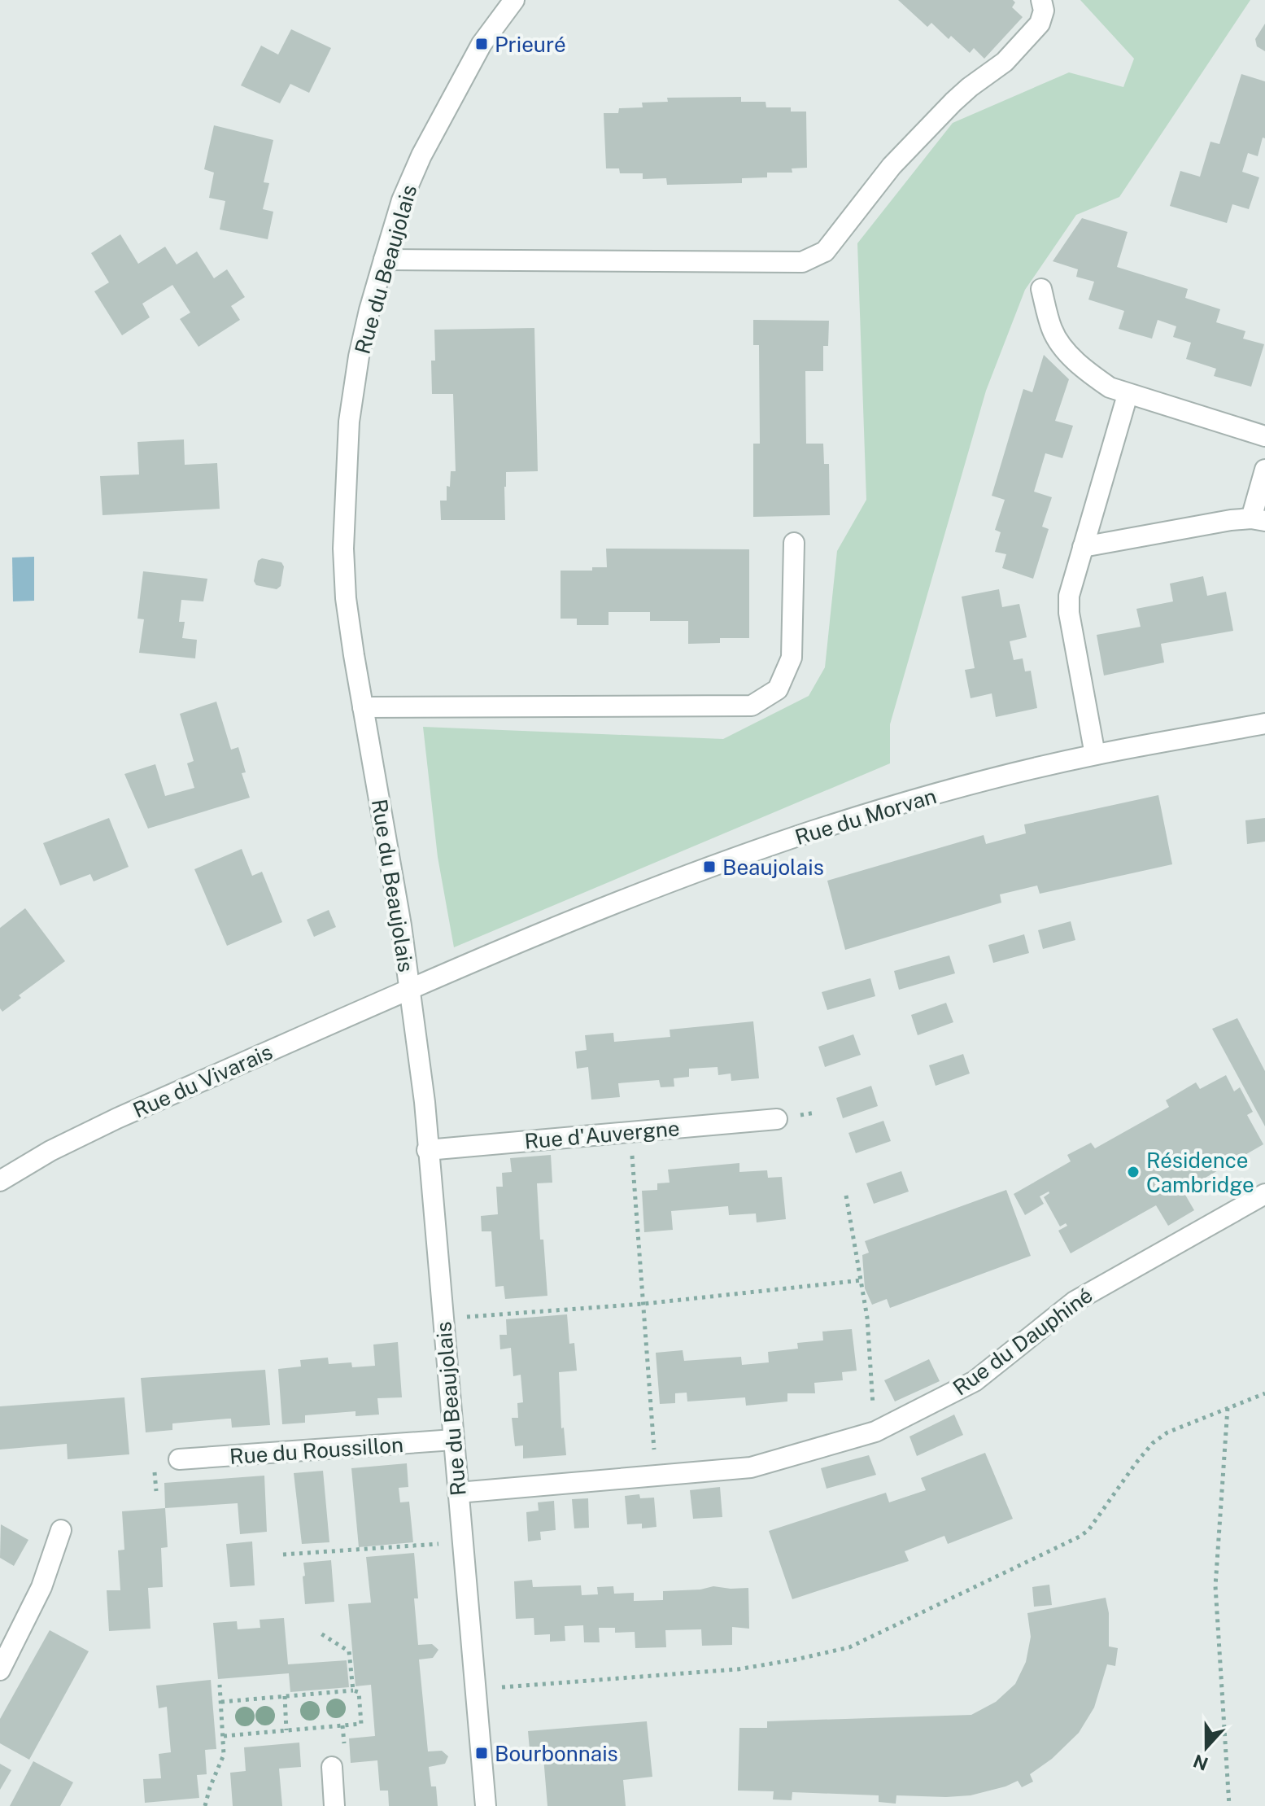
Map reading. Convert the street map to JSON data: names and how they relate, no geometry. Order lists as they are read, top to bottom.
{
  "streets": {
    "street": [
      "Rue du Beaujolais",
      "Rue du Morvan",
      "Rue du Vivarais",
      "Rue d'Auvergne",
      "Rue du Dauphiné",
      "Rue du Roussillon"
    ]
  },
  "crossings": [
    ["Rue du Beaujolais", "Rue du Morvan"],
    ["Rue du Beaujolais", "Rue du Vivarais"],
    ["Rue du Beaujolais", "Rue d'Auvergne"],
    ["Rue du Beaujolais", "Rue du Dauphiné"],
    ["Rue du Beaujolais", "Rue du Roussillon"],
    ["Rue du Morvan", "Rue du Vivarais"]
  ],
  "places": {
    "transit": ["Prieuré", "Beaujolais", "Bourbonnais"],
    "other": ["Résidence Cambridge"]
  },
  "north": "bottom"
}
